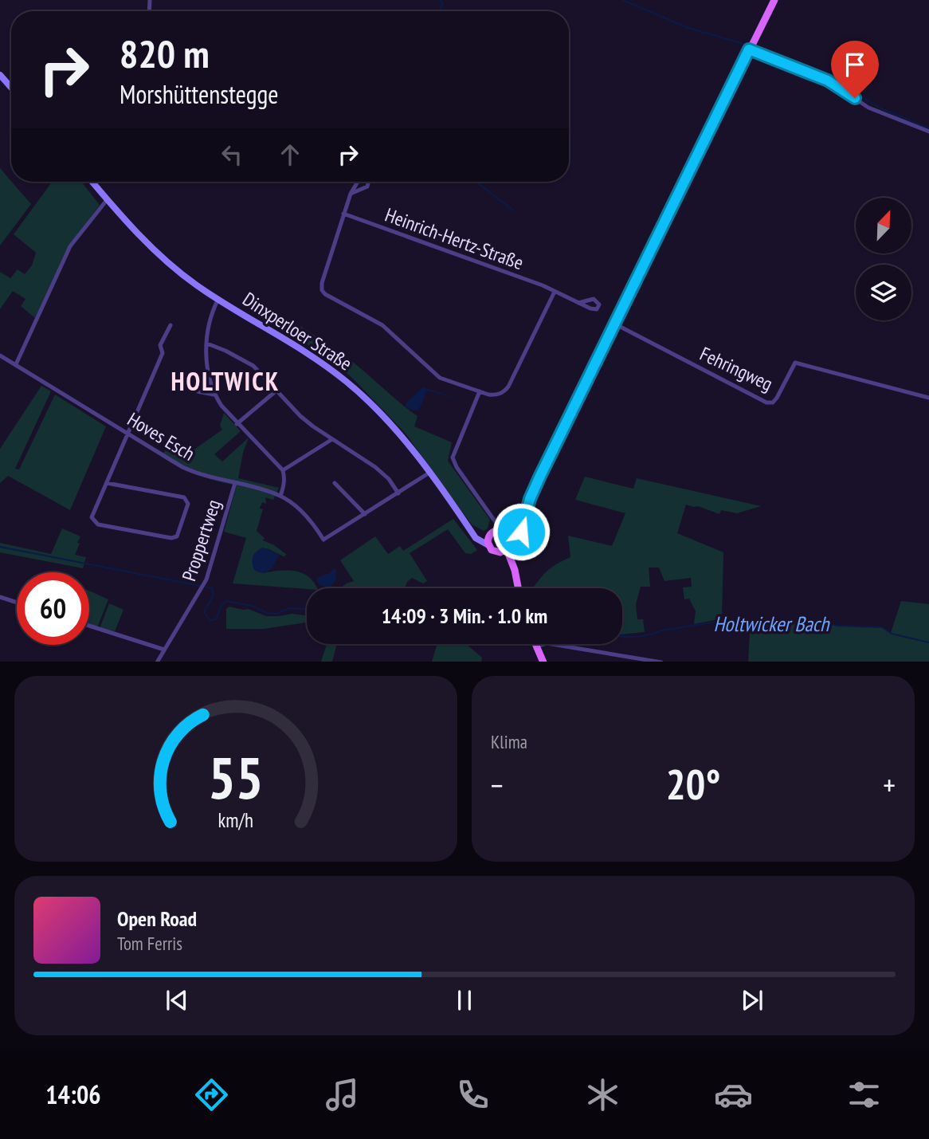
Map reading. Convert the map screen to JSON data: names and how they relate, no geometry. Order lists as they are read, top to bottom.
{
  "streets": {
    "main road": ["Dinxperloer Straße"],
    "street": [
      "Heinrich-Hertz-Straße",
      "Fehringweg",
      "Hoves Esch",
      "Proppertweg"
    ]
  },
  "crossings": [
    ["Dinxperloer Straße", "Hoves Esch"],
    ["Hoves Esch", "Proppertweg"]
  ],
  "districts": ["HOLTWICK"],
  "water": ["Holtwicker Bach"],
  "north": "top right",
  "page": {
    "turn": ["820 m", "Morshüttenstegge"],
    "limit": "60",
    "trip": "14:09 · 3 Min. · 1.0 km",
    "tile": "Klima",
    "heat": ["−", "20°", "+"],
    "song": ["Open Road", "Tom Ferris"],
    "tabs": "14:06",
    "gauge": ["55", "km/h"]
  }
}
